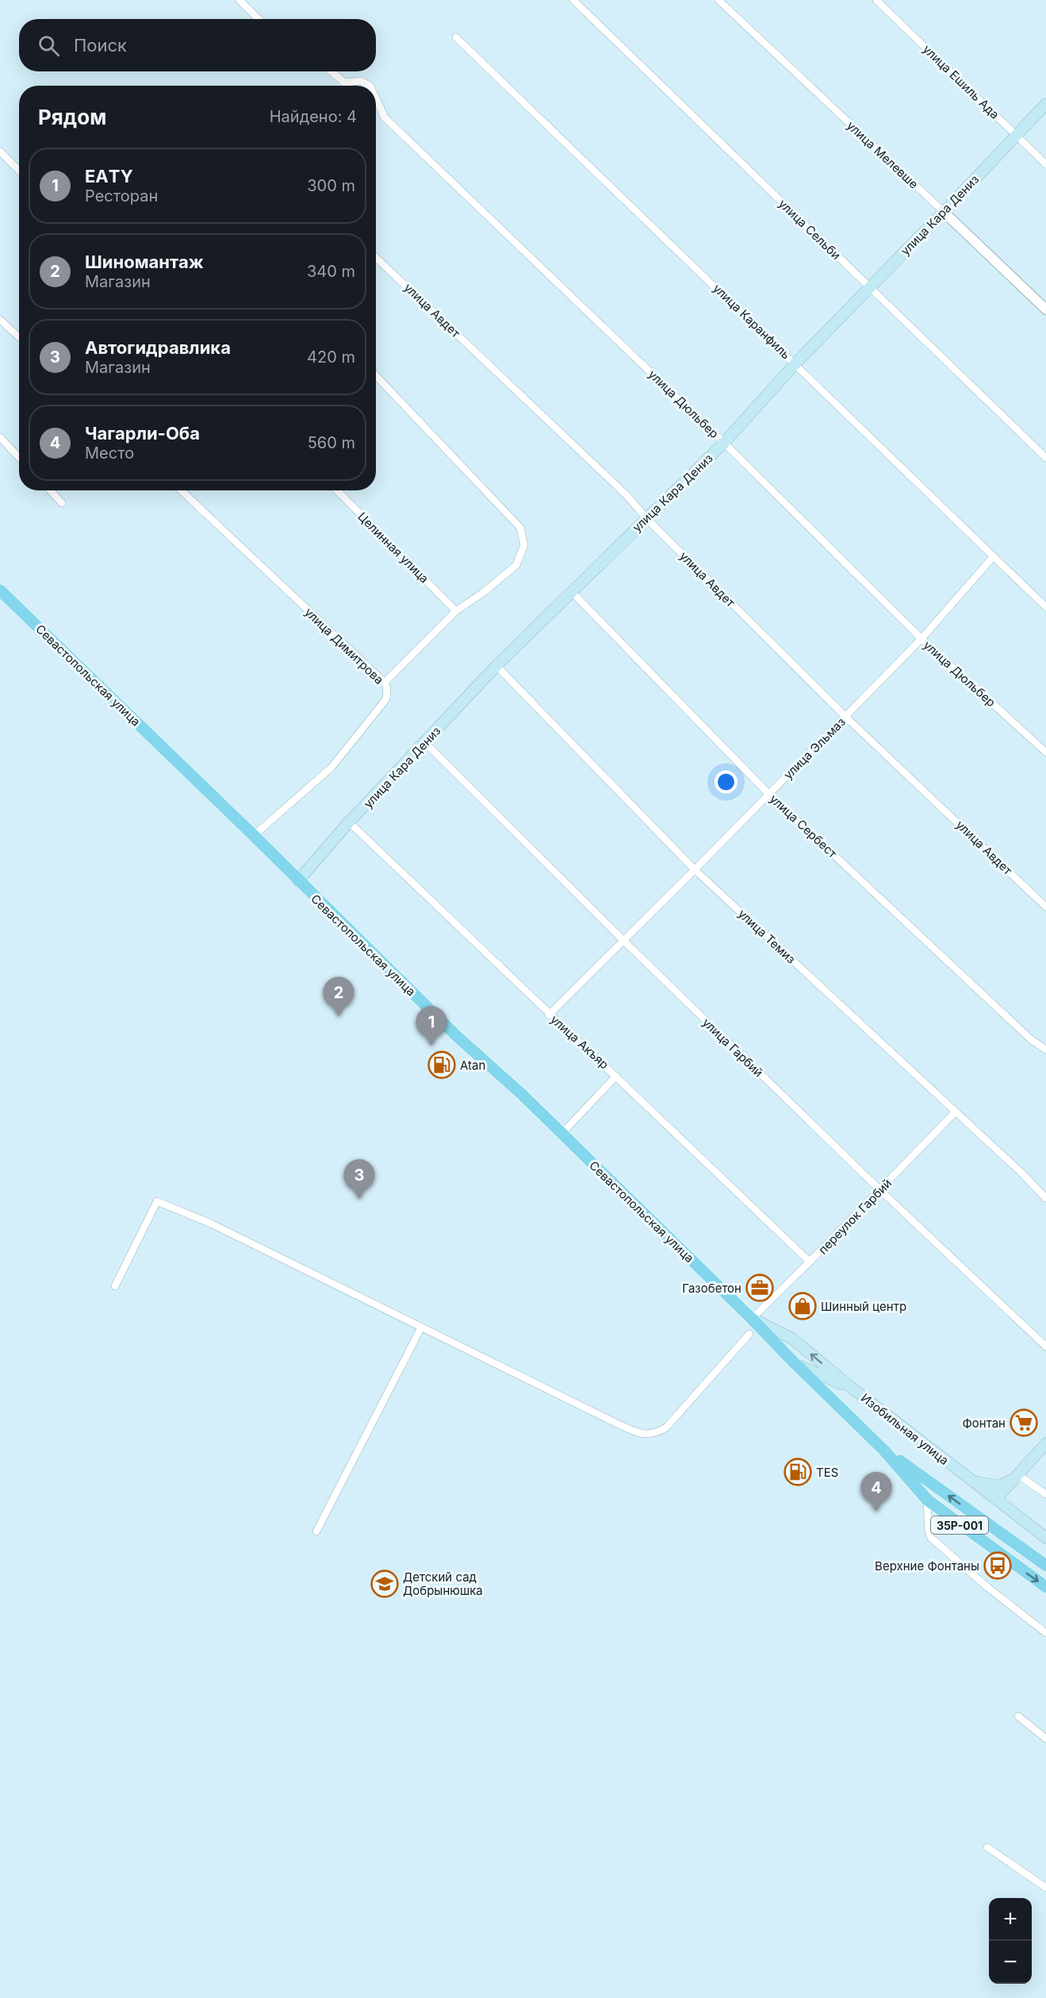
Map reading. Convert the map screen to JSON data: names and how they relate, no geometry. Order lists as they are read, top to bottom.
{
  "streets": {
    "main road": [
      "улица Кара Дениз",
      "Севастопольская улица",
      "Изобильная улица",
      "35Р-001"
    ],
    "street": [
      "улица Ешиль Ада",
      "улица Мелевше",
      "улица Сельби",
      "улица Авдет",
      "улица Каранфиль",
      "улица Дюльбер",
      "Целинная улица",
      "улица Димитрова",
      "улица Эльмаз",
      "улица Сербест",
      "улица Темиз",
      "улица Акъяр",
      "улица Гарбий",
      "переулок Гарбий"
    ]
  },
  "crossings": [
    ["улица Ешиль Ада", "улица Кара Дениз"],
    ["улица Мелевше", "улица Кара Дениз"],
    ["улица Кара Дениз", "улица Сельби"],
    ["улица Кара Дениз", "улица Авдет"],
    ["улица Кара Дениз", "улица Каранфиль"],
    ["улица Кара Дениз", "улица Дюльбер"],
    ["улица Кара Дениз", "Севастопольская улица"],
    ["улица Кара Дениз", "улица Сербест"],
    ["улица Кара Дениз", "улица Темиз"],
    ["улица Кара Дениз", "улица Акъяр"],
    ["улица Кара Дениз", "улица Гарбий"],
    ["улица Авдет", "улица Эльмаз"],
    ["улица Каранфиль", "улица Эльмаз"],
    ["улица Дюльбер", "улица Эльмаз"],
    ["улица Димитрова", "Севастопольская улица"],
    ["Севастопольская улица", "переулок Гарбий"],
    ["Севастопольская улица", "Изобильная улица"],
    ["Севастопольская улица", "35Р-001"],
    ["улица Эльмаз", "улица Сербест"],
    ["улица Эльмаз", "улица Темиз"],
    ["улица Эльмаз", "улица Акъяр"],
    ["улица Эльмаз", "улица Гарбий"],
    ["улица Темиз", "переулок Гарбий"],
    ["улица Акъяр", "переулок Гарбий"],
    ["улица Гарбий", "переулок Гарбий"],
    ["переулок Гарбий", "Изобильная улица"]
  ],
  "places": {
    "fuel station": ["Atan", "TES"],
    "office": ["Газобетон"],
    "shop": ["Шинный центр"],
    "supermarket": ["Фонтан"],
    "bus stop": ["Верхние Фонтаны"],
    "school or university": ["Детский сад Добрынюшка"]
  },
  "page": {
    "search": "Поиск",
    "heading": ["Рядом", "Найдено: 4"],
    "list": [
      {
        "mark": "1",
        "name": "EАTY",
        "note": "Ресторан",
        "value": "300 m"
      },
      {
        "mark": "2",
        "name": "Шиномантаж",
        "note": "Магазин",
        "value": "340 m"
      },
      {
        "mark": "3",
        "name": "Автогидравлика",
        "note": "Магазин",
        "value": "420 m"
      },
      {
        "mark": "4",
        "name": "Чагарли-Оба",
        "note": "Место",
        "value": "560 m"
      }
    ],
    "pins": [
      "2",
      "1",
      "3",
      "4"
    ],
    "map_buttons": ["+", "−"]
  }
}
